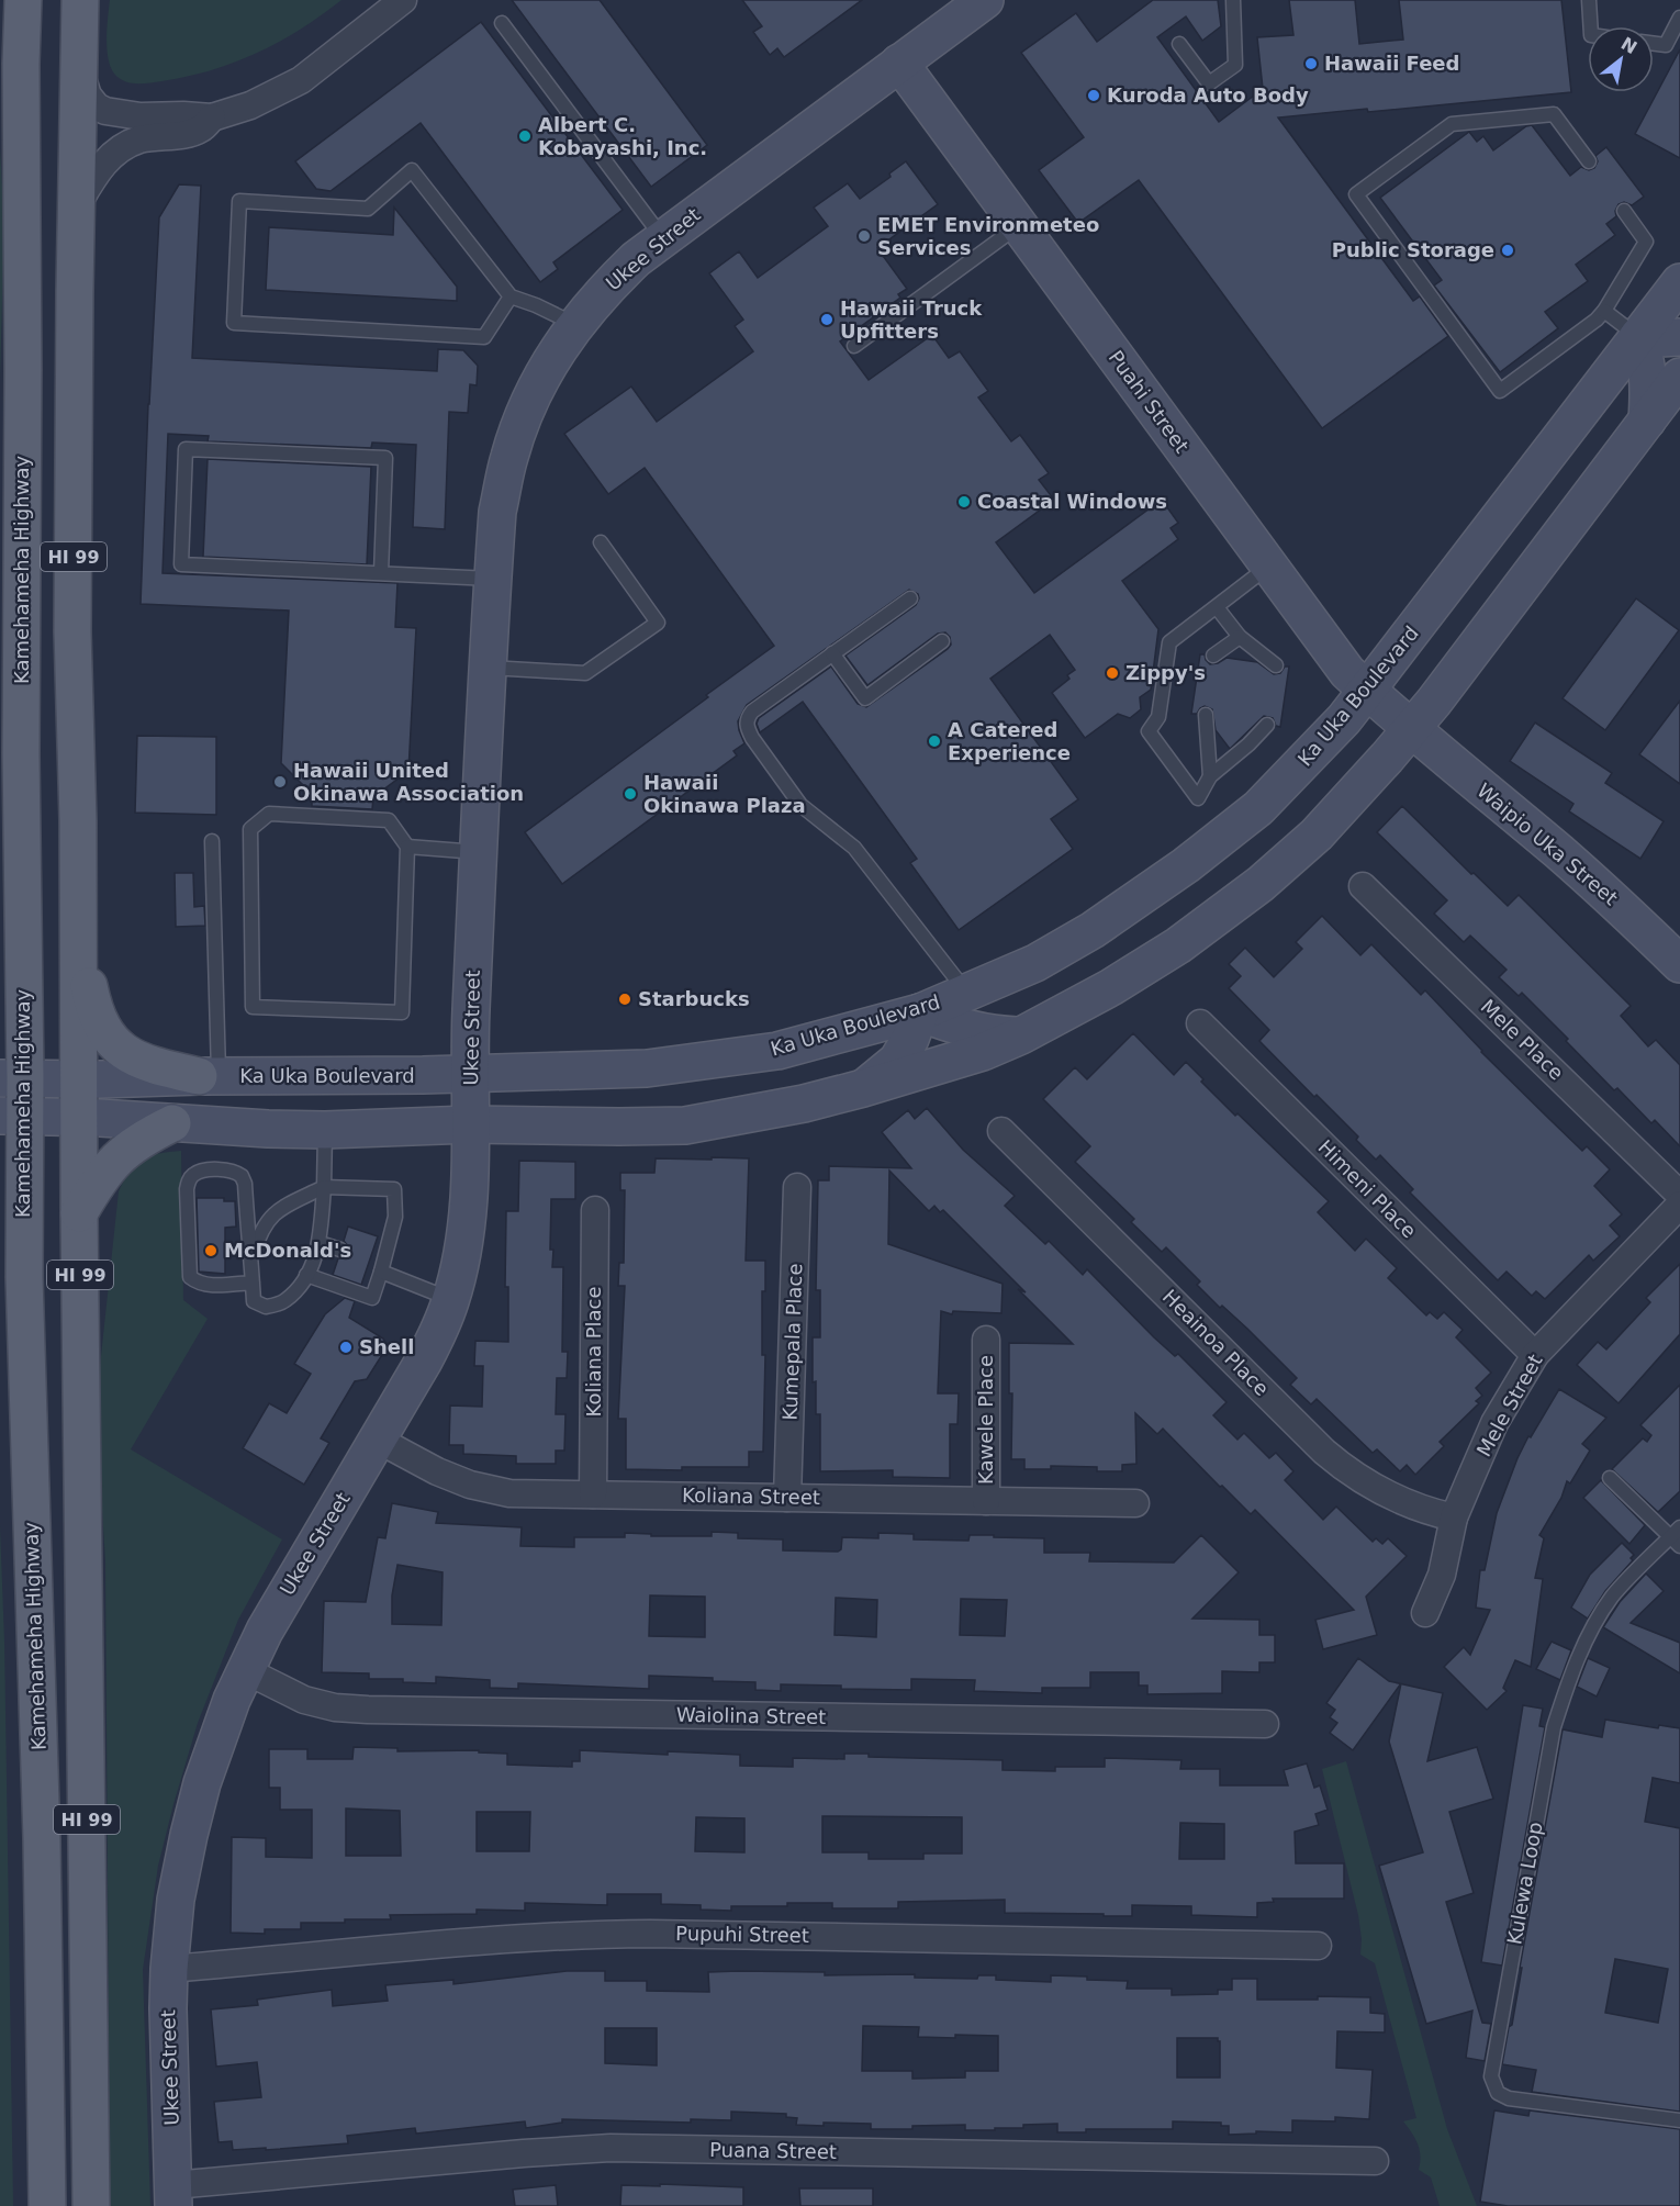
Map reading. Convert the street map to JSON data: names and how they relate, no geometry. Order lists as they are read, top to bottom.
{
  "streets": {
    "main road": [
      "Ukee Street",
      "Puahi Street",
      "HI 99",
      "Kamehameha Highway",
      "Ka Uka Boulevard",
      "Waipio Uka Street"
    ],
    "street": [
      "Mele Place",
      "Himeni Place",
      "Kumepala Place",
      "Heainoa Place",
      "Koliana Place",
      "Mele Street",
      "Kawele Place",
      "Koliana Street",
      "Waiolina Street",
      "Pupuhi Street",
      "Puana Street"
    ],
    "lane": ["Kulewa Loop"]
  },
  "crossings": [
    ["Ukee Street", "Puahi Street"],
    ["Ukee Street", "Ka Uka Boulevard"],
    ["Ukee Street", "Koliana Street"],
    ["Ukee Street", "Waiolina Street"],
    ["Ukee Street", "Pupuhi Street"],
    ["Ukee Street", "Puana Street"],
    ["Puahi Street", "Ka Uka Boulevard"],
    ["Puahi Street", "Waipio Uka Street"],
    ["HI 99", "Ka Uka Boulevard"],
    ["Kamehameha Highway", "Ka Uka Boulevard"],
    ["Himeni Place", "Mele Street"],
    ["Kumepala Place", "Koliana Street"],
    ["Heainoa Place", "Mele Street"],
    ["Koliana Place", "Koliana Street"],
    ["Kawele Place", "Koliana Street"]
  ],
  "places": [
    "Hawaii Feed",
    "Kuroda Auto Body",
    "Albert C. Kobayashi, Inc.",
    "EMET Environmeteo Services",
    "Public Storage",
    "Hawaii Truck Upfitters",
    "Coastal Windows",
    "Zippy's",
    "A Catered Experience",
    "Hawaii United Okinawa Association",
    "Hawaii Okinawa Plaza",
    "Starbucks",
    "McDonald's",
    "Shell"
  ],
  "north": "top right"
}
